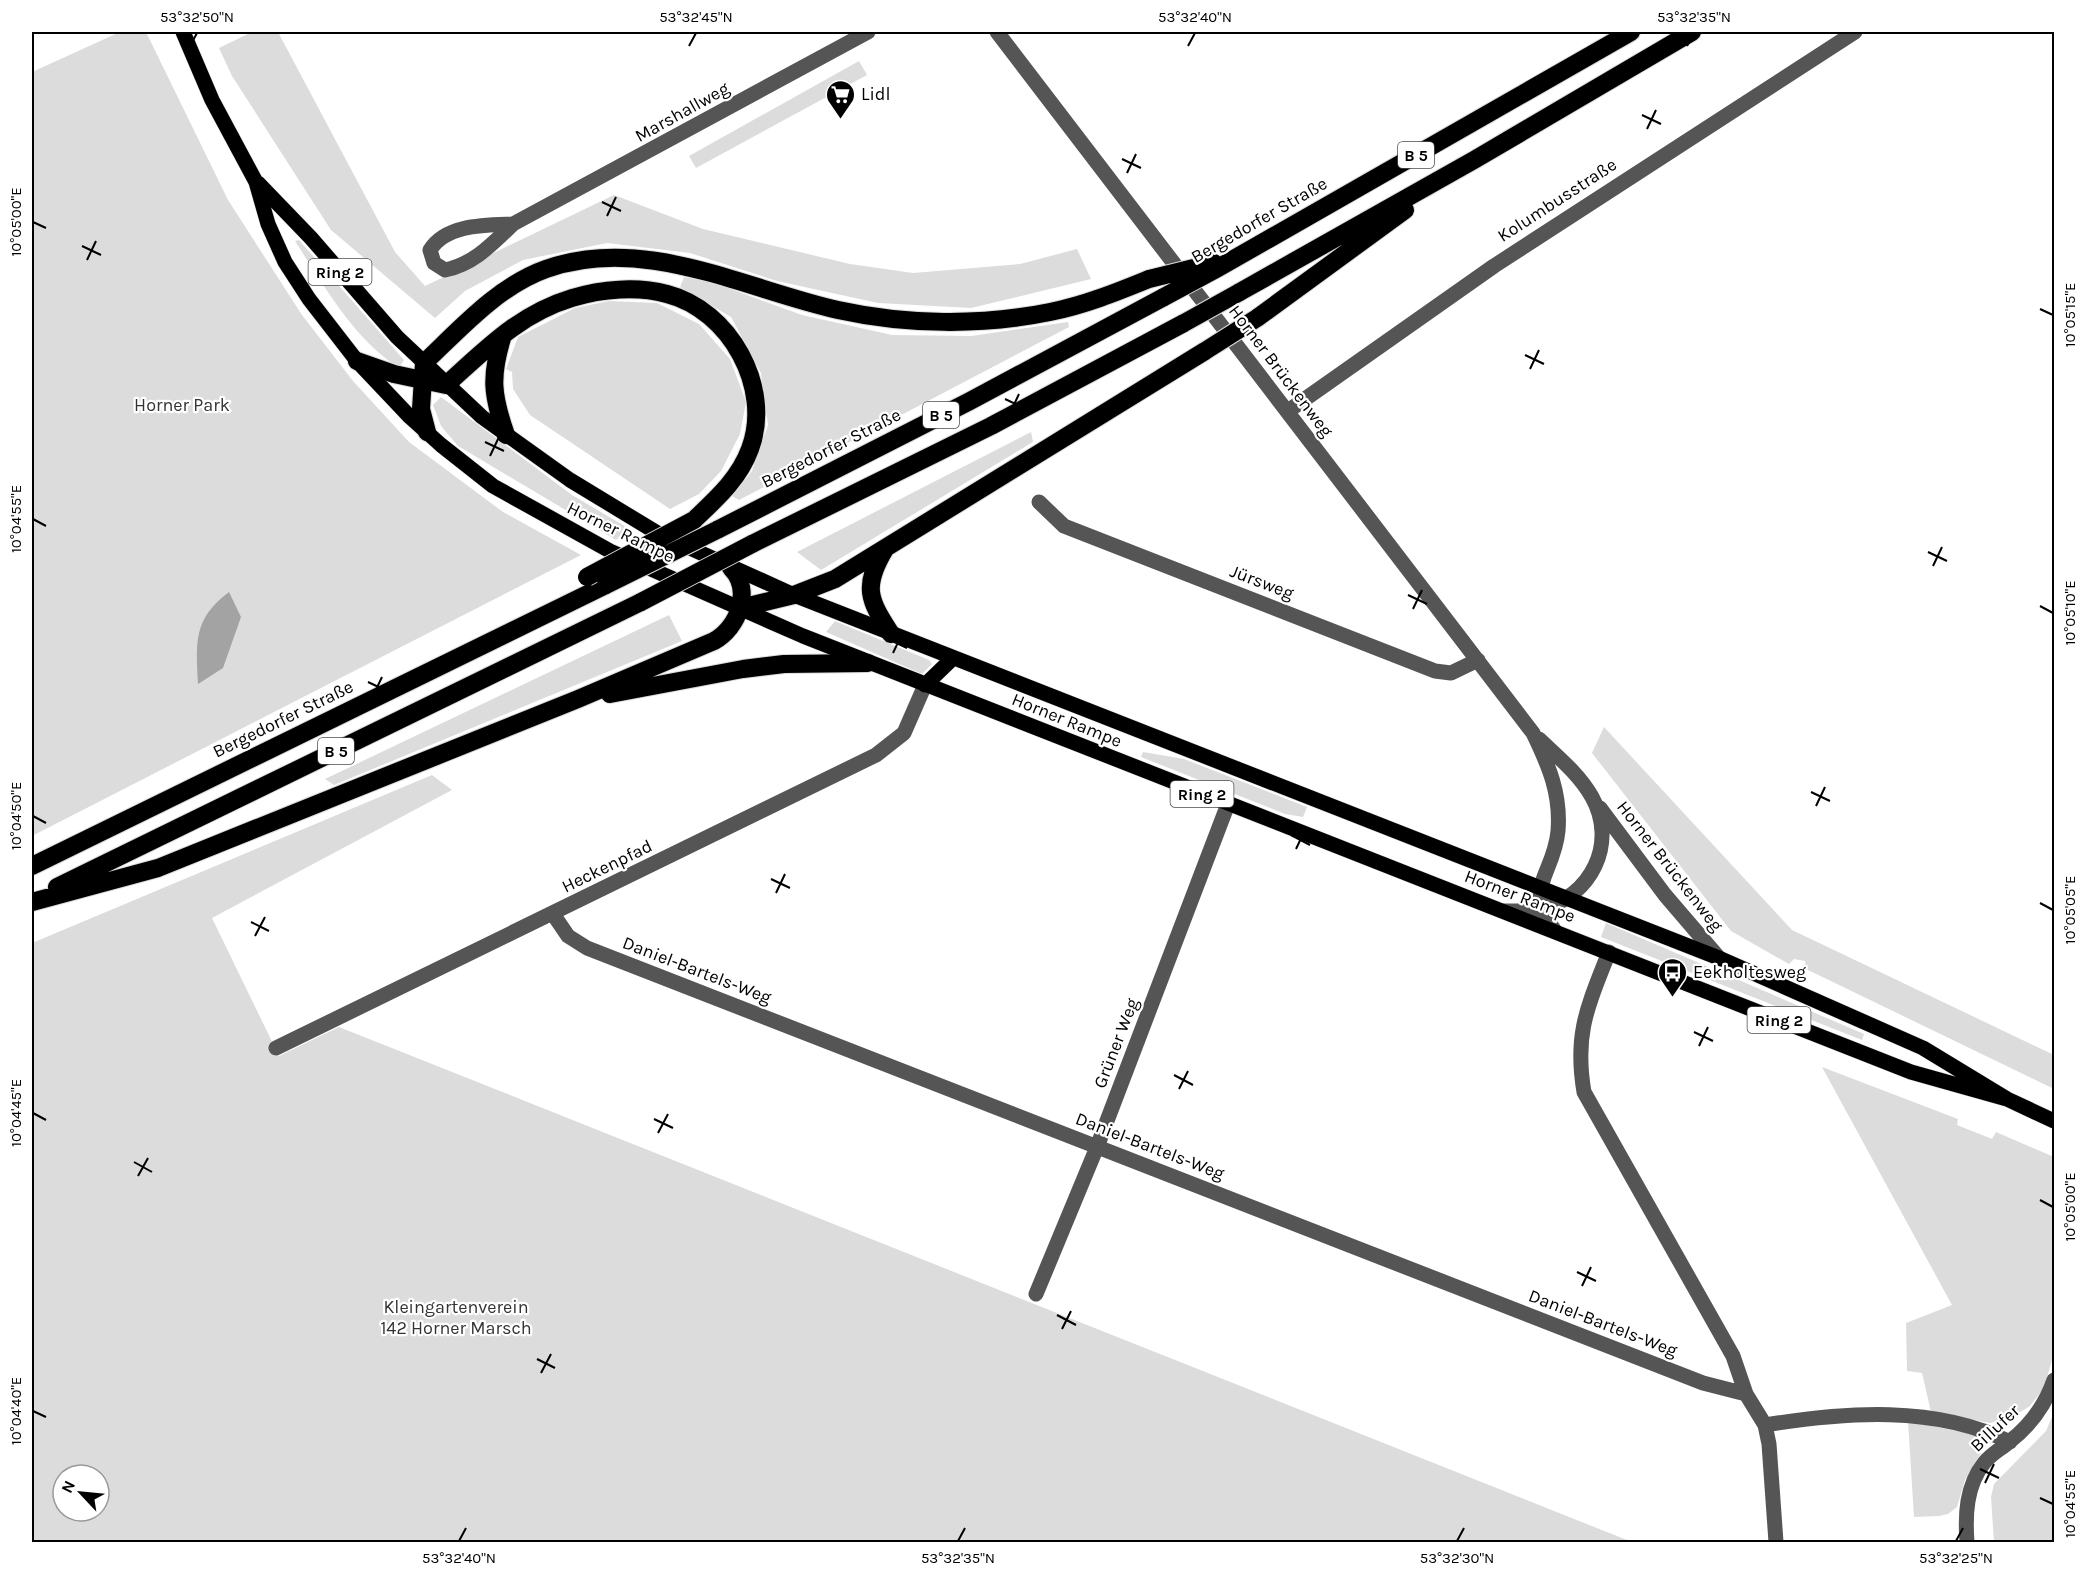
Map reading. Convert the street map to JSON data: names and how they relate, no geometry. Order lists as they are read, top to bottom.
{
  "streets": {
    "highway": ["B 5", "Bergedorfer Straße"],
    "main road": ["Ring 2", "Horner Rampe"],
    "street": [
      "Marshallweg",
      "Kolumbusstraße",
      "Horner Brückenweg",
      "Jürsweg",
      "Heckenpfad",
      "Daniel-Bartels-Weg",
      "Grüner Weg",
      "Billufer"
    ]
  },
  "crossings": [
    ["Kolumbusstraße", "Horner Brückenweg"],
    ["Horner Brückenweg", "Horner Rampe"],
    ["Horner Brückenweg", "Jürsweg"],
    ["Horner Rampe", "Heckenpfad"],
    ["Horner Rampe", "Grüner Weg"],
    ["Heckenpfad", "Daniel-Bartels-Weg"],
    ["Daniel-Bartels-Weg", "Grüner Weg"]
  ],
  "parks": ["Horner Park", "Kleingartenverein 142 Horner Marsch"],
  "places": {
    "supermarket": ["Lidl"],
    "bus stop": ["Eekholtesweg"]
  },
  "north": "top left",
  "coordinates": [
    "53°32'50\"N",
    "53°32'45\"N",
    "53°32'40\"N",
    "53°32'35\"N",
    "10°05'00\"E",
    "10°05'15\"E",
    "10°04'55\"E",
    "10°05'10\"E",
    "10°04'50\"E",
    "10°05'05\"E",
    "10°04'45\"E",
    "10°04'40\"E",
    "53°32'30\"N",
    "53°32'25\"N"
  ]
}
